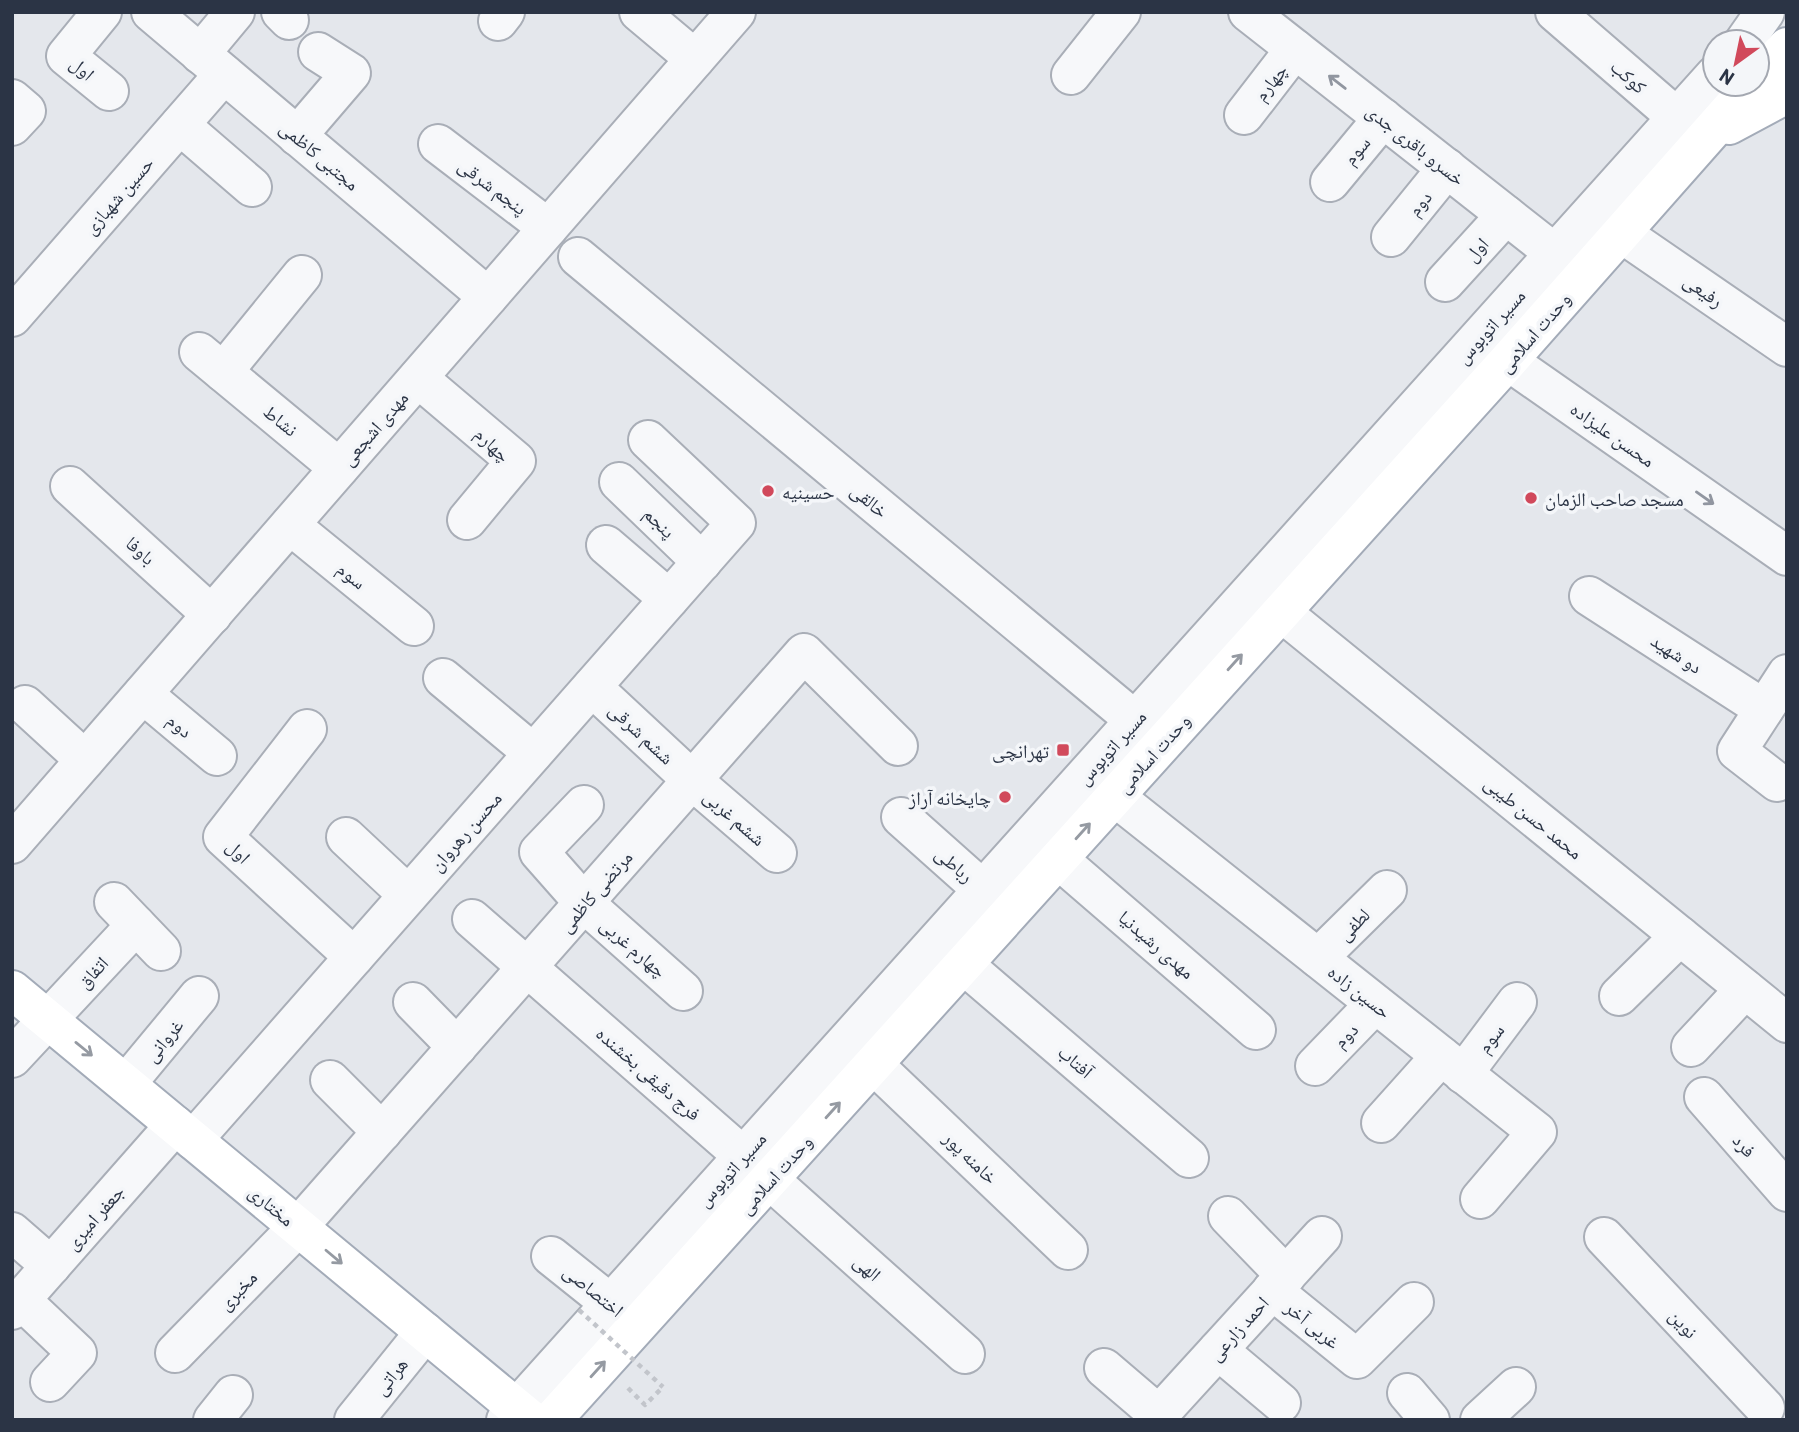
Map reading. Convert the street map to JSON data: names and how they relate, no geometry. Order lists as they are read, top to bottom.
{
  "streets": {
    "main road": ["وحدت اسلامی", "مختاری"],
    "street": [
      "اول",
      "کوکب",
      "چهارم",
      "خسرو باقری جدی",
      "سوم",
      "مجتبی کاظمی",
      "پنجم شرقی",
      "حسین شهبازی",
      "دوم",
      "رفیعی",
      "مسیر اتوبوس",
      "نشاط",
      "مهدی اشجعی",
      "محسن علیزاده",
      "خالقی",
      "پنجم",
      "باوفا",
      "دو شهید",
      "ششم شرقی",
      "ششم غربی",
      "محمد حسن طیبی",
      "محسن رهروان",
      "رباطی",
      "مرتضی کاظمی",
      "لطفی",
      "مهدی رشیدنیا",
      "چهارم غربی",
      "اتفاق",
      "حسین زاده",
      "غروانی",
      "آفتاب",
      "فرج دقیقی بخشنده",
      "فرد",
      "خامنه پور",
      "جعفر امیری",
      "الهی",
      "مخبری",
      "اختصاصی",
      "نوین",
      "غربی آخر",
      "احمد زارعی",
      "هراتی"
    ]
  },
  "crossings": [
    ["اول", "خسرو باقری جدی"],
    ["اول", "محسن رهروان"],
    ["کوکب", "مسیر اتوبوس"],
    ["کوکب", "وحدت اسلامی"],
    ["چهارم", "خسرو باقری جدی"],
    ["چهارم", "مهدی اشجعی"],
    ["خسرو باقری جدی", "سوم"],
    ["خسرو باقری جدی", "دوم"],
    ["خسرو باقری جدی", "مسیر اتوبوس"],
    ["خسرو باقری جدی", "وحدت اسلامی"],
    ["سوم", "مهدی اشجعی"],
    ["سوم", "حسین زاده"],
    ["مجتبی کاظمی", "حسین شهبازی"],
    ["مجتبی کاظمی", "مهدی اشجعی"],
    ["پنجم شرقی", "مهدی اشجعی"],
    ["دوم", "مهدی اشجعی"],
    ["دوم", "حسین زاده"],
    ["رفیعی", "وحدت اسلامی"],
    ["مسیر اتوبوس", "وحدت اسلامی"],
    ["مسیر اتوبوس", "خالقی"],
    ["مسیر اتوبوس", "رباطی"],
    ["مسیر اتوبوس", "فرج دقیقی بخشنده"],
    ["مسیر اتوبوس", "الهی"],
    ["وحدت اسلامی", "محسن علیزاده"],
    ["وحدت اسلامی", "خالقی"],
    ["وحدت اسلامی", "محمد حسن طیبی"],
    ["وحدت اسلامی", "رباطی"],
    ["وحدت اسلامی", "مهدی رشیدنیا"],
    ["وحدت اسلامی", "حسین زاده"],
    ["وحدت اسلامی", "آفتاب"],
    ["وحدت اسلامی", "فرج دقیقی بخشنده"],
    ["وحدت اسلامی", "خامنه پور"],
    ["وحدت اسلامی", "الهی"],
    ["وحدت اسلامی", "اختصاصی"],
    ["نشاط", "مهدی اشجعی"],
    ["مهدی اشجعی", "باوفا"],
    ["پنجم", "محسن رهروان"],
    ["ششم شرقی", "ششم غربی"],
    ["ششم شرقی", "محسن رهروان"],
    ["ششم شرقی", "مرتضی کاظمی"],
    ["ششم غربی", "مرتضی کاظمی"],
    ["محسن رهروان", "مختاری"],
    ["محسن رهروان", "جعفر امیری"],
    ["مرتضی کاظمی", "چهارم غربی"],
    ["مرتضی کاظمی", "فرج دقیقی بخشنده"],
    ["مرتضی کاظمی", "مختاری"],
    ["مرتضی کاظمی", "مخبری"],
    ["لطفی", "حسین زاده"],
    ["اتفاق", "مختاری"],
    ["غروانی", "مختاری"],
    ["فرج دقیقی بخشنده", "الهی"],
    ["مختاری", "جعفر امیری"],
    ["مختاری", "مخبری"],
    ["مختاری", "هراتی"],
    ["غربی آخر", "احمد زارعی"]
  ],
  "one_way": ["خسرو باقری جدی", "محسن علیزاده", "مختاری"],
  "places": {
    "other": ["حسینیه", "مسجد صاحب الزمان", "چایخانه آراز"],
    "transit": ["تهرانچی"]
  },
  "north": "bottom left"
}
